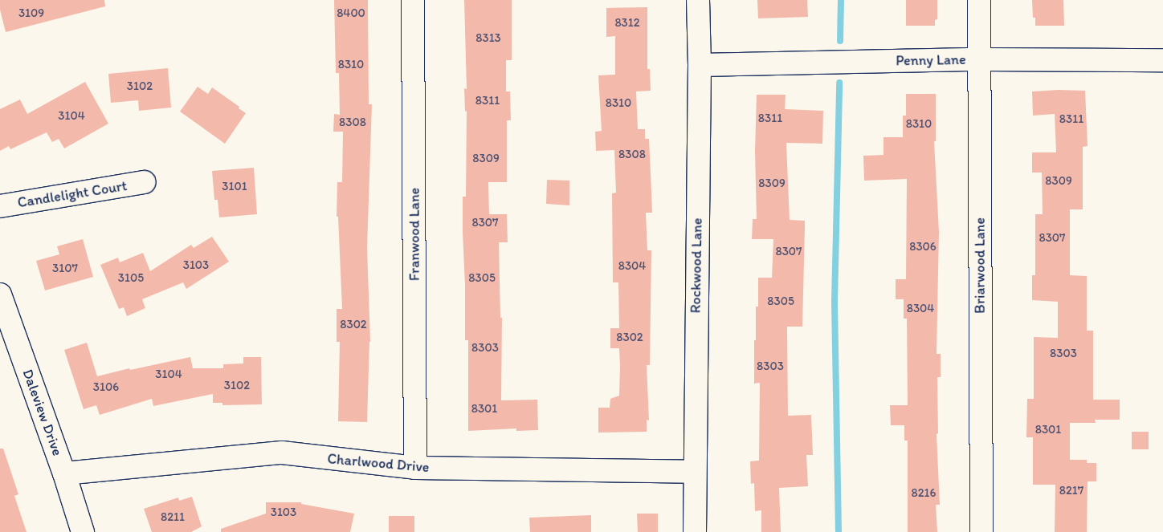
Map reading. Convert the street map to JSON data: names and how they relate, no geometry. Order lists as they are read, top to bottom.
{
  "streets": {
    "street": [
      "Penny Lane",
      "Candlelight Court",
      "Franwood Lane",
      "Rockwood Lane",
      "Briarwood Lane",
      "Daleview Drive",
      "Charlwood Drive"
    ]
  },
  "crossings": [
    ["Penny Lane", "Rockwood Lane"],
    ["Penny Lane", "Briarwood Lane"],
    ["Franwood Lane", "Charlwood Drive"],
    ["Rockwood Lane", "Charlwood Drive"],
    ["Daleview Drive", "Charlwood Drive"]
  ],
  "house_numbers": [
    "3109",
    "8400",
    "8312",
    "8313",
    "8310",
    "3102",
    "8311",
    "8310",
    "3104",
    "8311",
    "8311",
    "8308",
    "8310",
    "8308",
    "8309",
    "8309",
    "8309",
    "3101",
    "8307",
    "8307",
    "8306",
    "8307",
    "3103",
    "8304",
    "3107",
    "3105",
    "8305",
    "8305",
    "8304",
    "8302",
    "8302",
    "8303",
    "8303",
    "8303",
    "3104",
    "3102",
    "3106",
    "8301",
    "8301",
    "8217",
    "8216",
    "3103",
    "8211"
  ]
}
